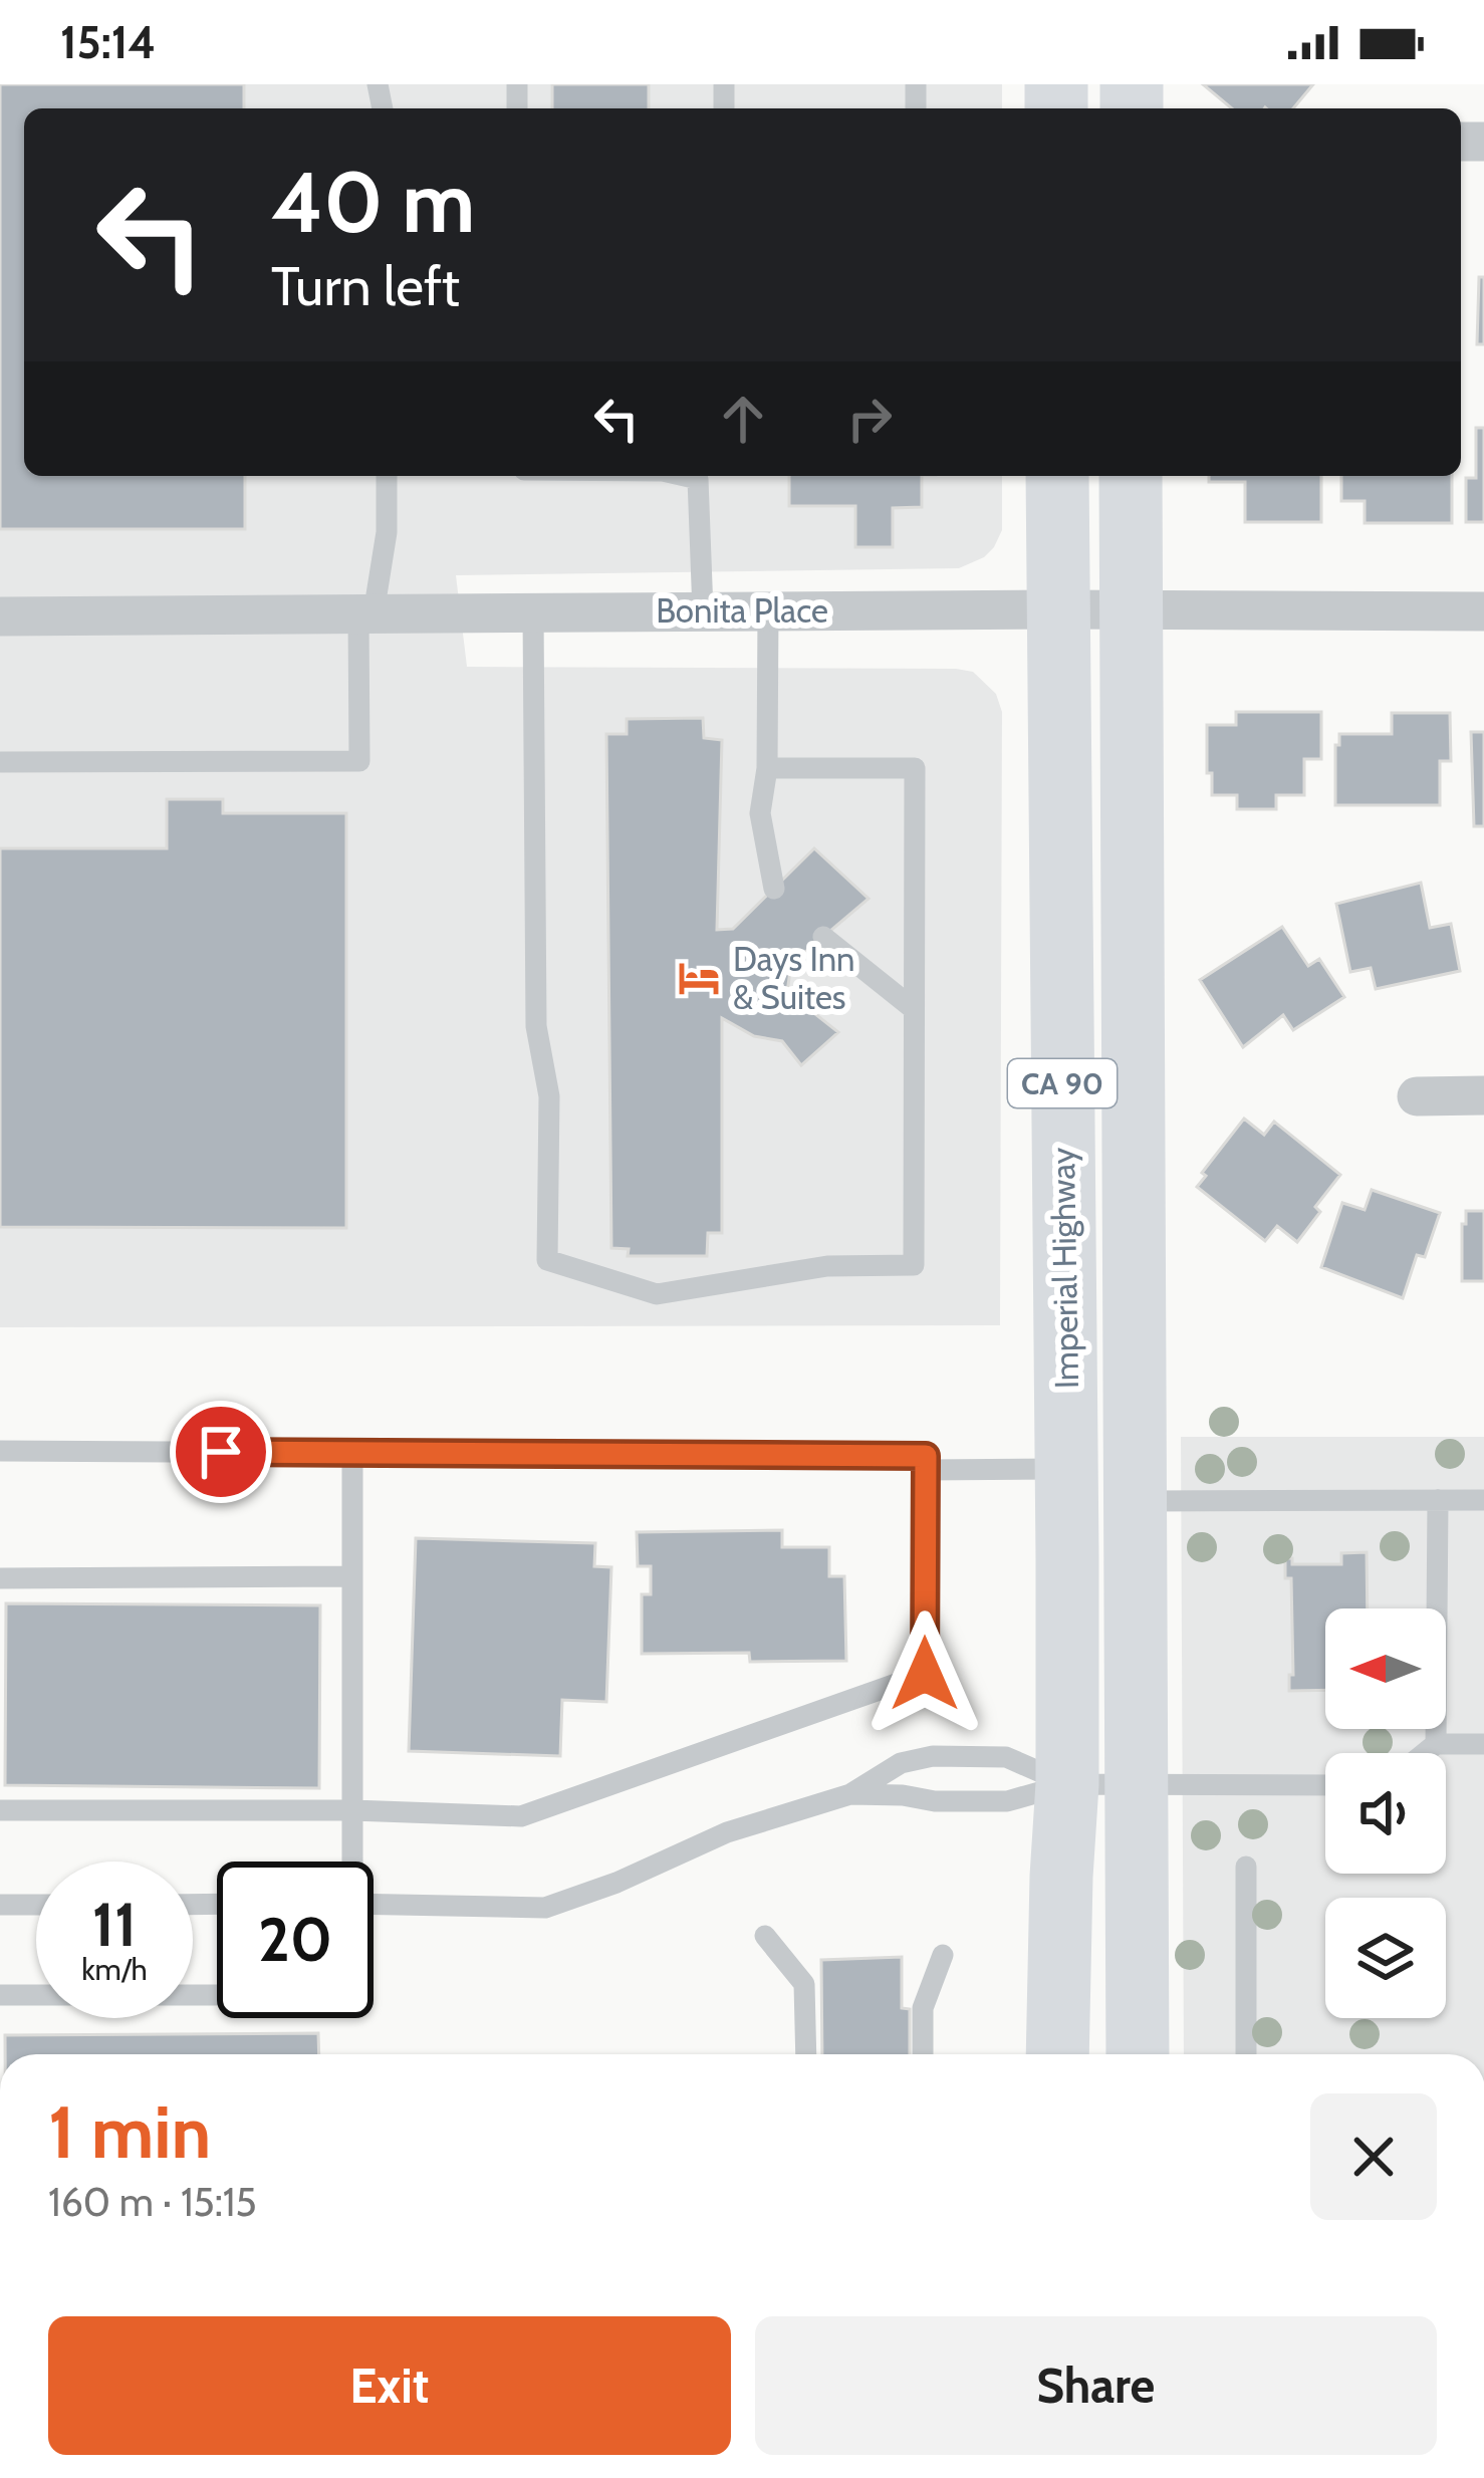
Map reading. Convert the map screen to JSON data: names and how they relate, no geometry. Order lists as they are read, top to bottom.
{
  "streets": {
    "main road": ["CA 90", "Imperial Highway"],
    "street": ["Bonita Place"]
  },
  "crossings": [
    ["Bonita Place", "Imperial Highway"]
  ],
  "places": {
    "hotel": ["Days Inn & Suites"]
  },
  "north": "left",
  "page": {
    "status": "15:14",
    "turn": ["40 m", "Turn left"],
    "speed": "11 km/h",
    "limit": "20",
    "heading": ["1 min", "160 m · 15:15"],
    "buttons": ["Exit", "Share"]
  }
}
